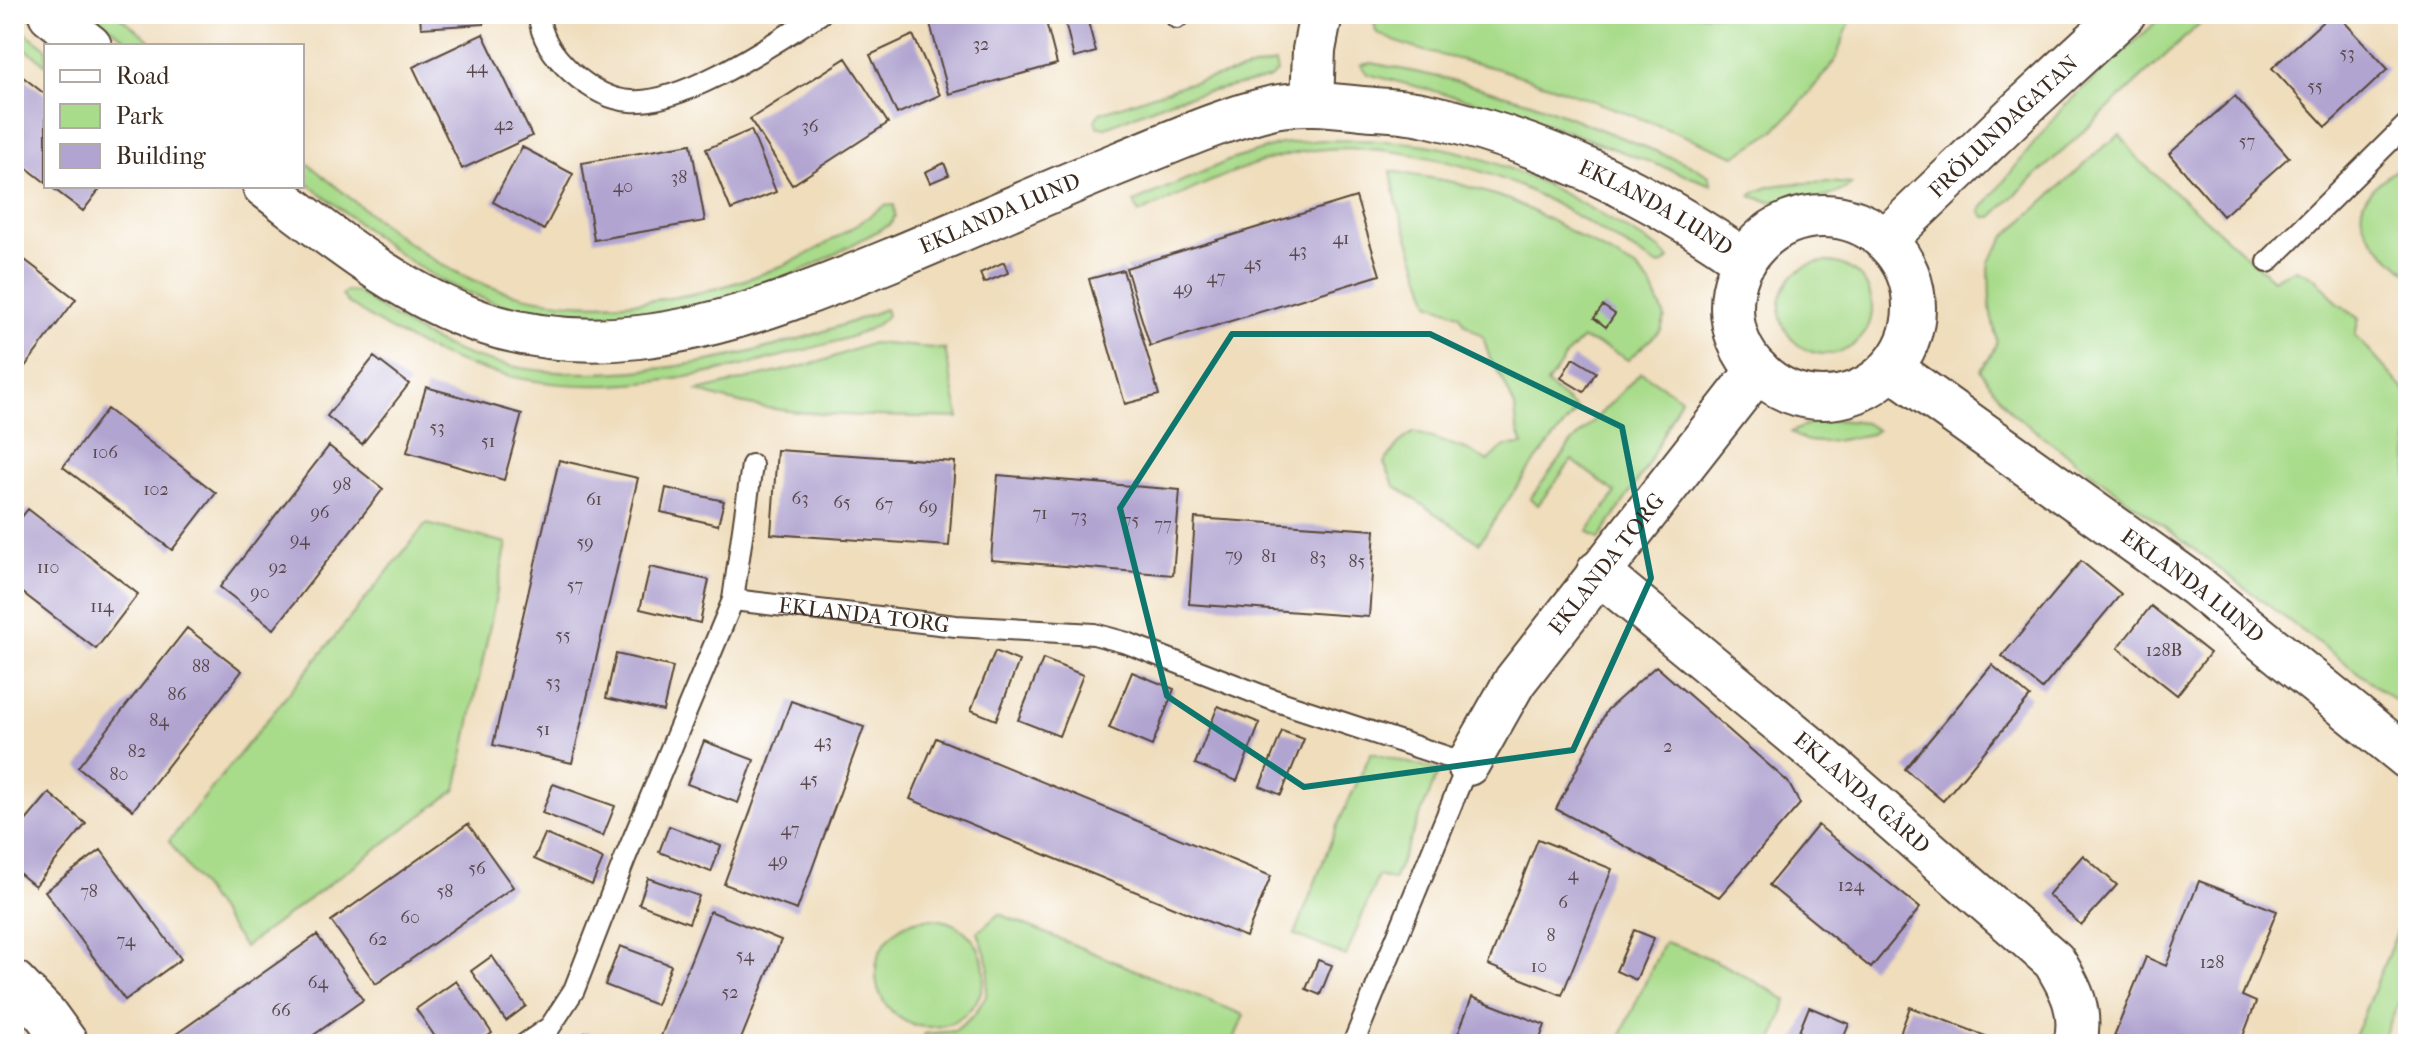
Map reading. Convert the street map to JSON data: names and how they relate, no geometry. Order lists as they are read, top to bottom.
{
  "streets": {
    "street": [
      "FRÖLUNDAGATAN",
      "EKLANDA LUND",
      "EKLANDA TORG",
      "EKLANDA GÅRD"
    ]
  },
  "crossings": [
    ["FRÖLUNDAGATAN", "EKLANDA LUND"],
    ["FRÖLUNDAGATAN", "EKLANDA TORG"],
    ["EKLANDA LUND", "EKLANDA TORG"],
    ["EKLANDA TORG", "EKLANDA GÅRD"]
  ],
  "house_numbers": [
    "32",
    "53",
    "44",
    "55",
    "42",
    "36",
    "57",
    "38",
    "40",
    "41",
    "43",
    "45",
    "47",
    "49",
    "53",
    "51",
    "106",
    "98",
    "102",
    "63",
    "61",
    "65",
    "67",
    "69",
    "96",
    "71",
    "73",
    "75",
    "77",
    "94",
    "59",
    "79",
    "81",
    "83",
    "85",
    "110",
    "92",
    "57",
    "90",
    "114",
    "55",
    "128B",
    "88",
    "53",
    "86",
    "84",
    "51",
    "43",
    "2",
    "82",
    "80",
    "45",
    "47",
    "49",
    "56",
    "4",
    "124",
    "78",
    "58",
    "6",
    "60",
    "8",
    "62",
    "74",
    "54",
    "128",
    "10",
    "64",
    "52",
    "66"
  ],
  "legend": ["Road", "Park", "Building"]
}
